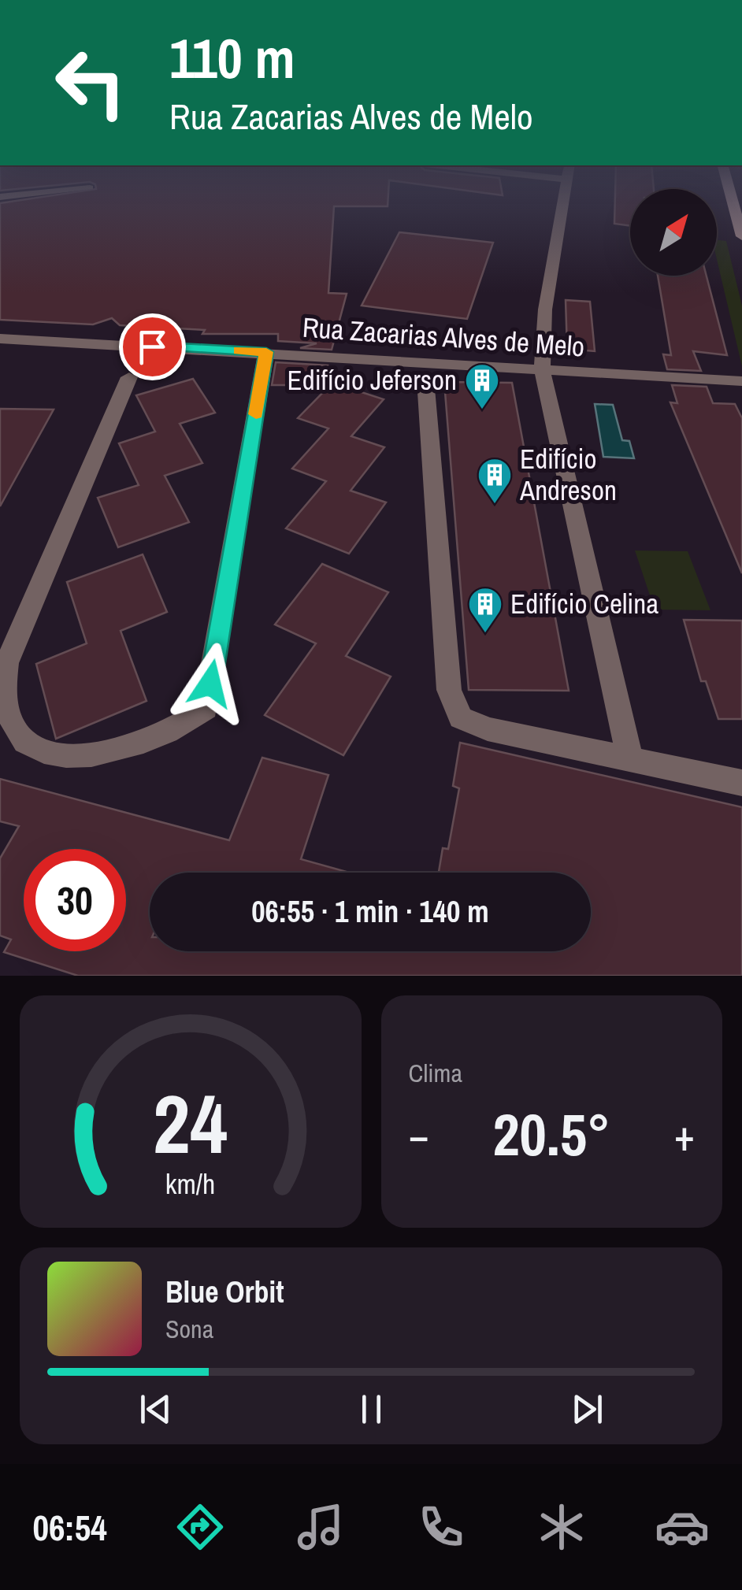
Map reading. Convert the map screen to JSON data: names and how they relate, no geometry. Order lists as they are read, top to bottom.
{
  "streets": {
    "street": ["Rua Zacarias Alves de Melo"]
  },
  "places": {
    "building": ["Edifício Jeferson", "Edifício Andreson", "Edifício Celina"]
  },
  "north": "top right",
  "page": {
    "turn": ["110 m", "Rua Zacarias Alves de Melo"],
    "limit": "30",
    "trip": "06:55 · 1 min · 140 m",
    "tile": "Clima",
    "heat": ["−", "20.5°", "+"],
    "song": ["Blue Orbit", "Sona"],
    "tabs": "06:54",
    "gauge": ["24", "km/h"]
  }
}
